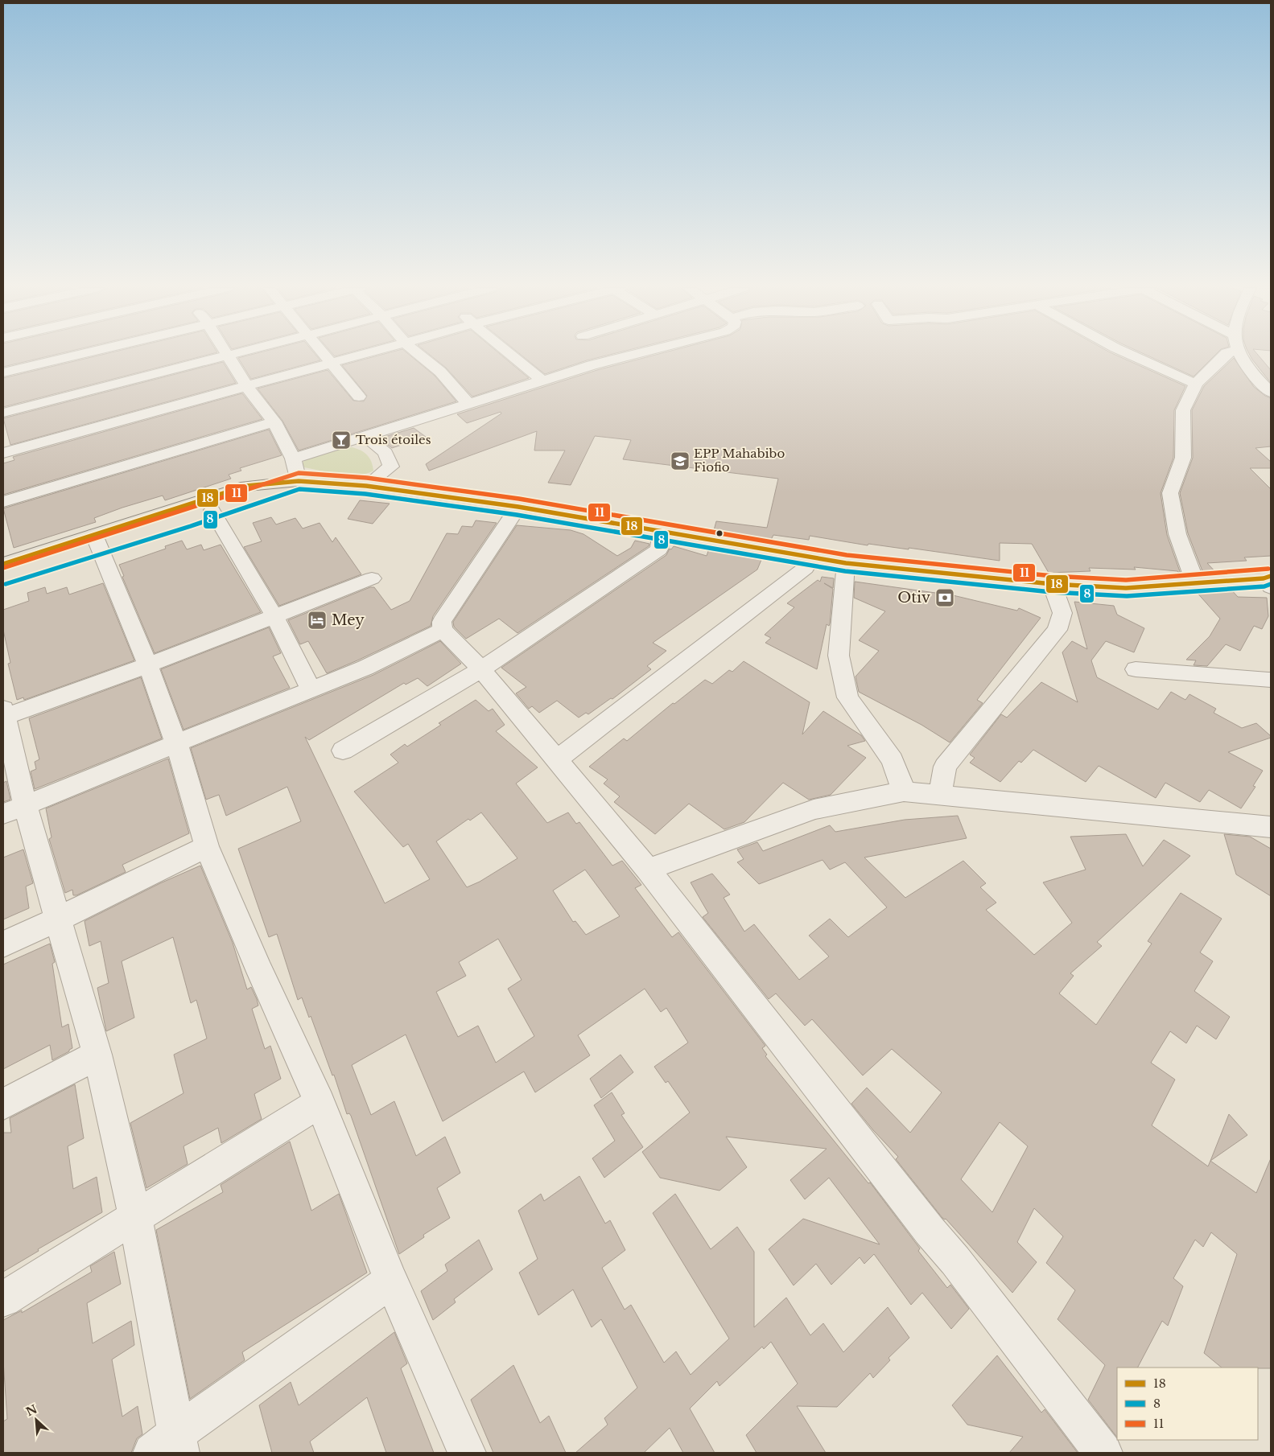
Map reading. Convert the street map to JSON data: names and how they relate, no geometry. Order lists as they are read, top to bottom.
{
  "places": {
    "bar": ["Trois étoiles"],
    "school or university": ["EPP Mahabibo Fiofio"],
    "bank": ["Otiv"],
    "hotel": ["Mey"]
  },
  "lines": ["transit line 11", "transit line 18", "transit line 8"],
  "legend": ["18", "8", "11"],
  "north": "top left"
}
